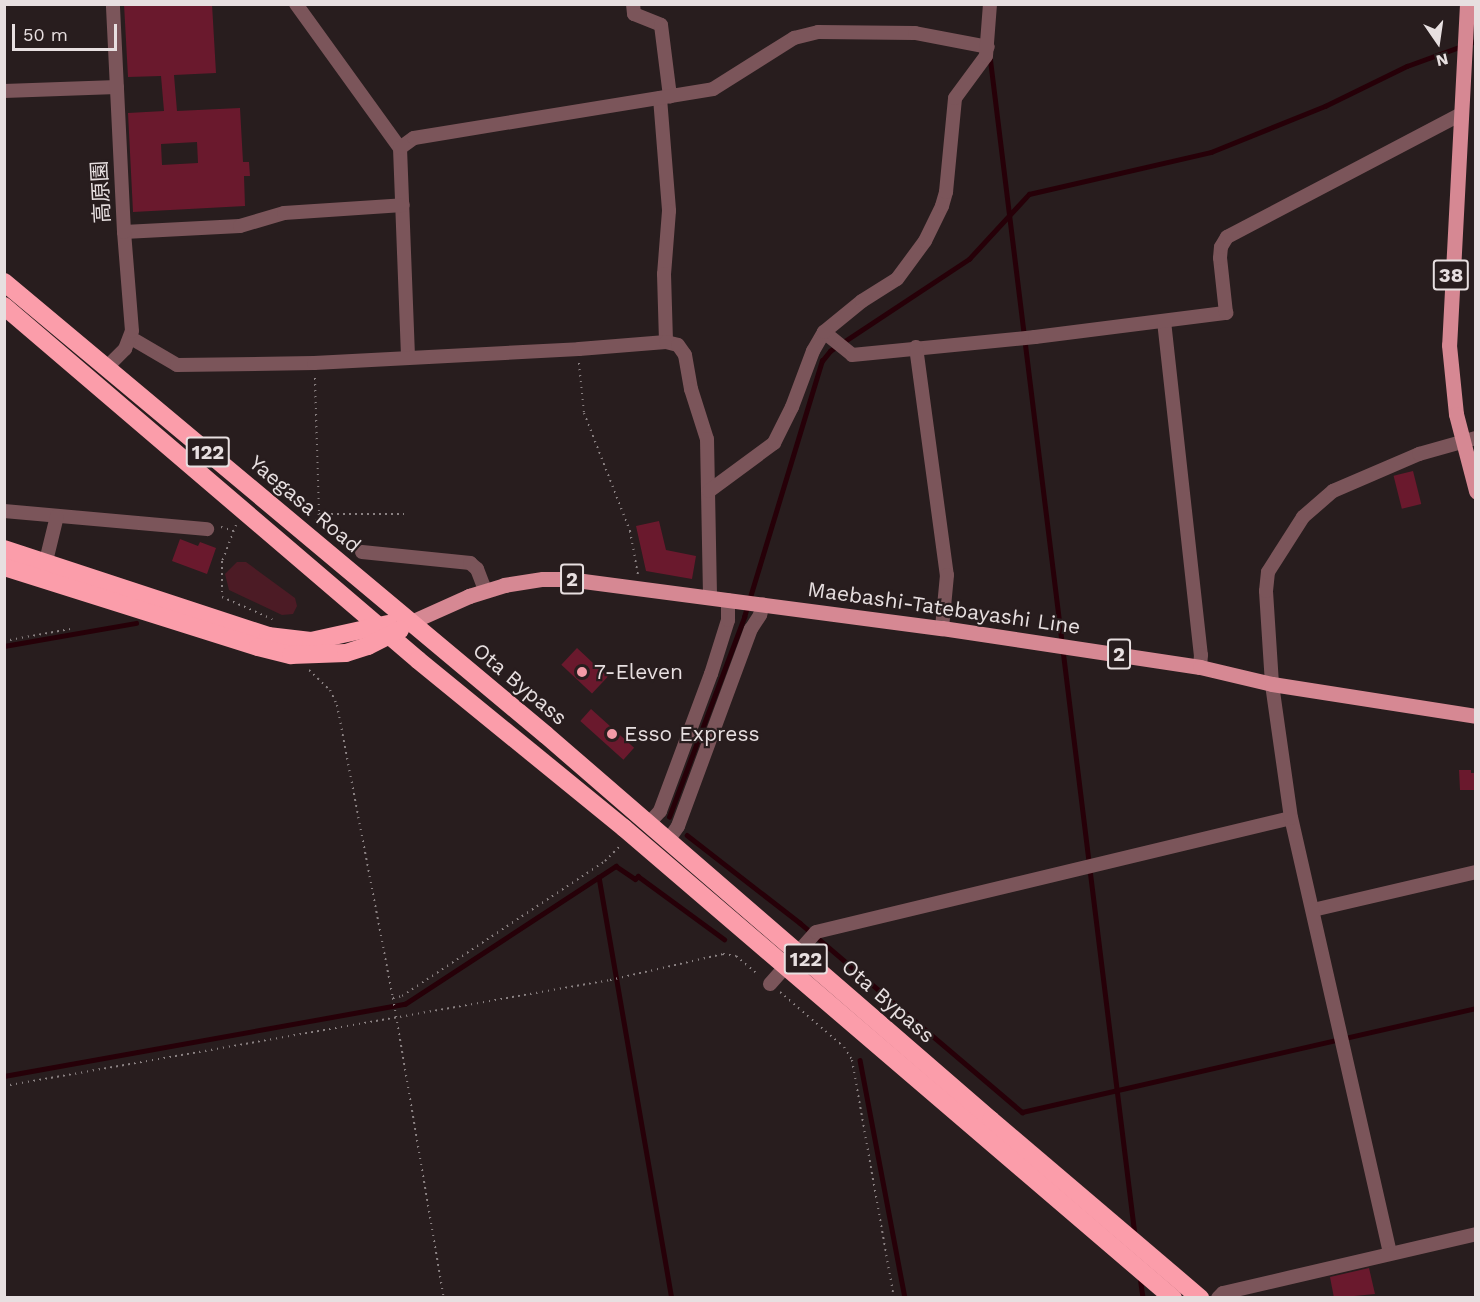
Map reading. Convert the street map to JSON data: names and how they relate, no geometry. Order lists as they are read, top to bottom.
{
  "streets": {
    "highway": ["122", "Yaegasa Road", "Ota Bypass"],
    "main road": ["38", "2", "Maebashi-Tatebayashi Line"],
    "street": ["高原園"]
  },
  "crossings": [
    ["122", "Ota Bypass"],
    ["Yaegasa Road", "Maebashi-Tatebayashi Line"],
    ["Yaegasa Road", "Ota Bypass"],
    ["Maebashi-Tatebayashi Line", "Ota Bypass"]
  ],
  "places": ["7-Eleven", "Esso Express"],
  "scale_bar": "50 m",
  "north": "bottom"
}
